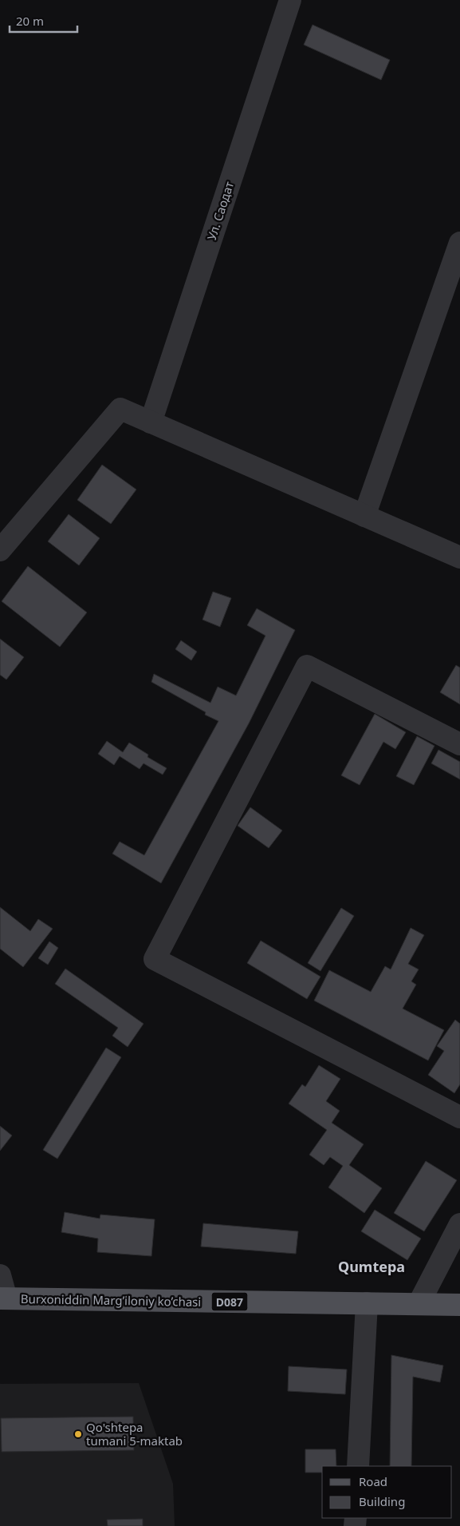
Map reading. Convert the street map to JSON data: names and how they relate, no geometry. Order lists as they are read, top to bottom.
{
  "streets": {
    "main road": ["Burxoniddin Marg’iloniy ko’chasi", "D087"],
    "street": ["Ул. Саодат"]
  },
  "districts": ["Qumtepa"],
  "places": ["Qo'shtepa tumani 5-maktab"],
  "legend": ["Road", "Building"],
  "scale_bar": "20 m"
}
